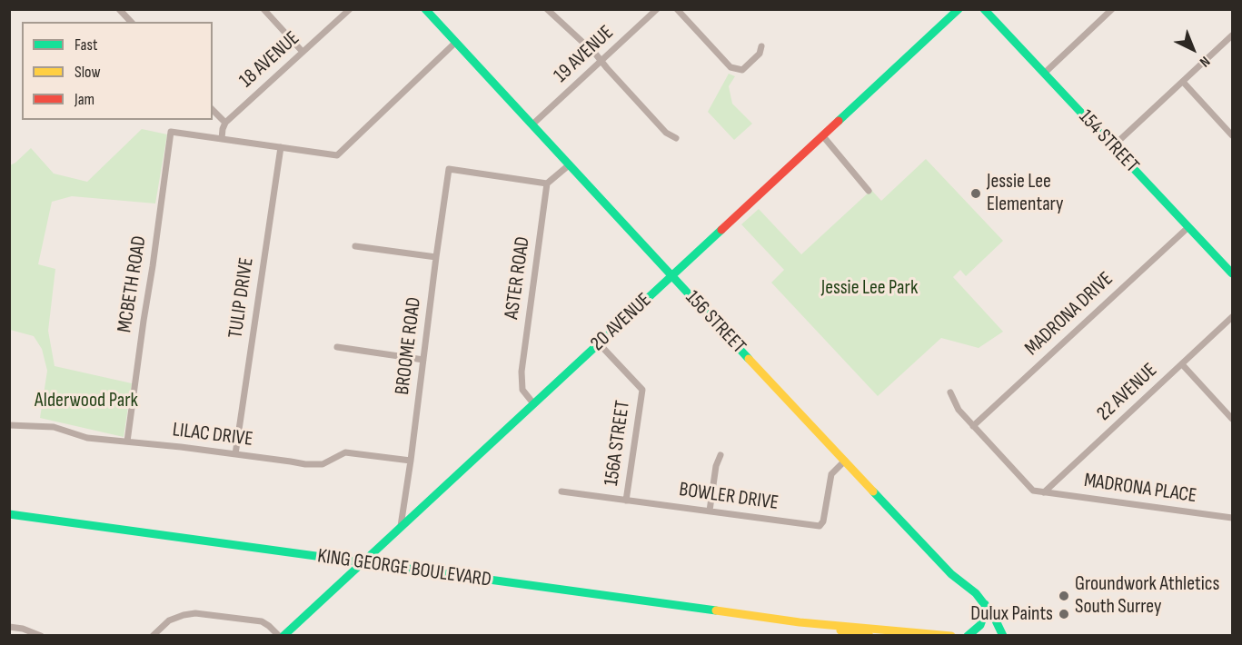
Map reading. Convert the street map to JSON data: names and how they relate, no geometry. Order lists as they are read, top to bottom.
{
  "streets": {
    "street": [
      "19 AVENUE",
      "18 AVENUE",
      "154 STREET",
      "ASTER ROAD",
      "MCBETH ROAD",
      "TULIP DRIVE",
      "MADRONA DRIVE",
      "20 AVENUE",
      "156 STREET",
      "BROOME ROAD",
      "22 AVENUE",
      "LILAC DRIVE",
      "156A STREET",
      "MADRONA PLACE",
      "BOWLER DRIVE",
      "KING GEORGE BOULEVARD"
    ]
  },
  "crossings": [
    ["19 AVENUE", "156 STREET"],
    ["154 STREET", "MADRONA DRIVE"],
    ["ASTER ROAD", "20 AVENUE"],
    ["ASTER ROAD", "BROOME ROAD"],
    ["MCBETH ROAD", "LILAC DRIVE"],
    ["TULIP DRIVE", "LILAC DRIVE"],
    ["20 AVENUE", "156 STREET"],
    ["20 AVENUE", "BROOME ROAD"],
    ["20 AVENUE", "156A STREET"],
    ["20 AVENUE", "KING GEORGE BOULEVARD"],
    ["156 STREET", "BOWLER DRIVE"],
    ["BROOME ROAD", "LILAC DRIVE"],
    ["22 AVENUE", "MADRONA PLACE"],
    ["156A STREET", "BOWLER DRIVE"]
  ],
  "parks": ["Jessie Lee Park", "Alderwood Park"],
  "places": ["Jessie Lee Elementary", "Groundwork Athletics South Surrey", "Dulux Paints"],
  "legend": ["Fast", "Slow", "Jam"],
  "north": "bottom right"
}
